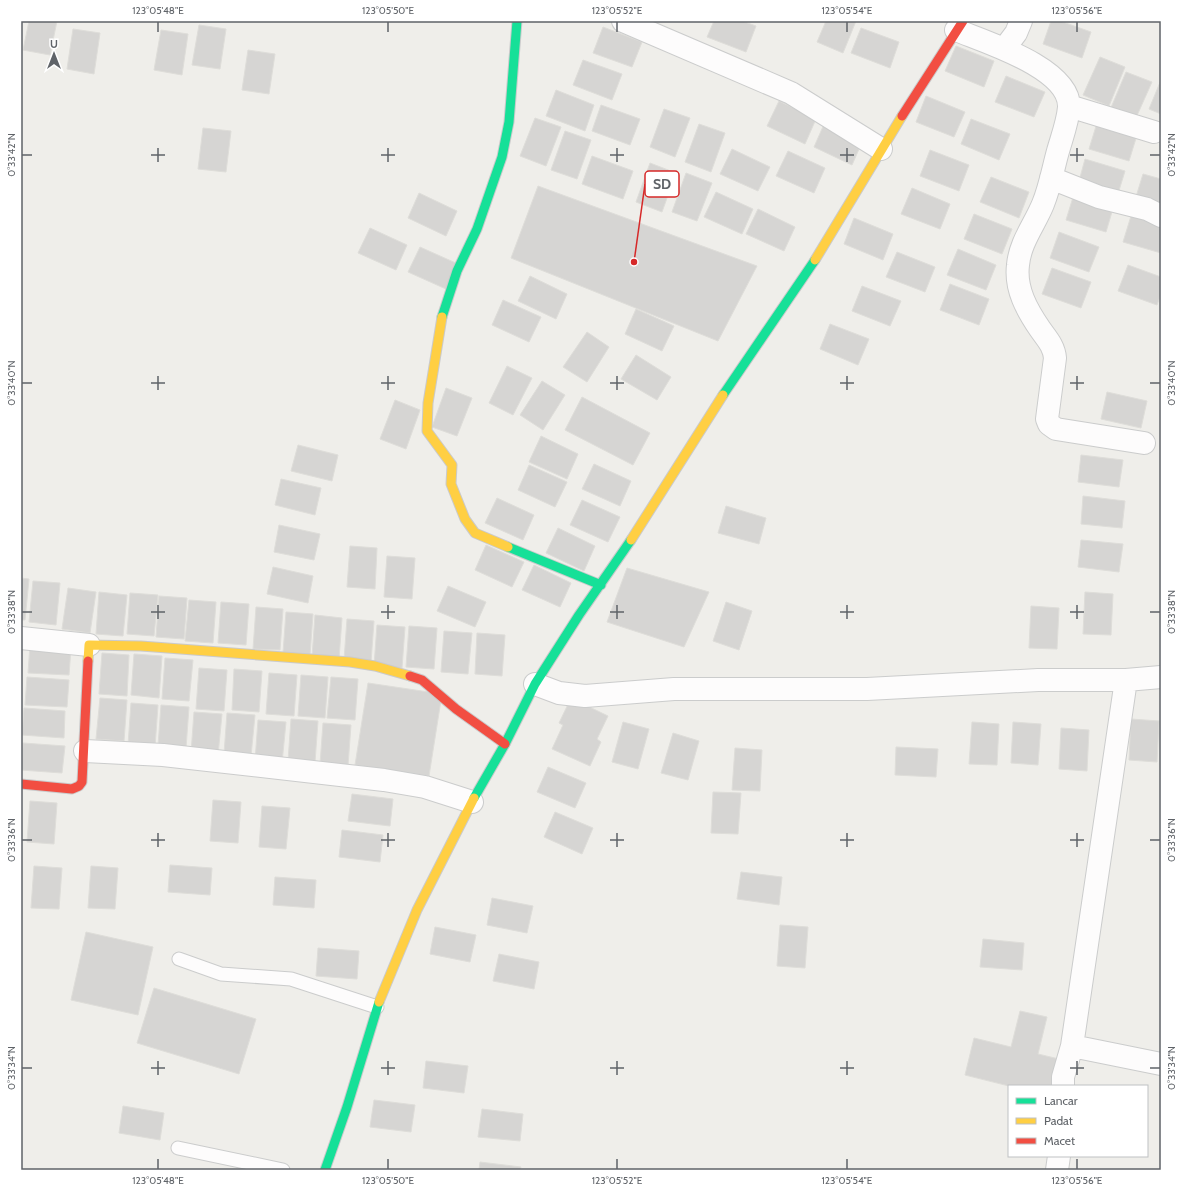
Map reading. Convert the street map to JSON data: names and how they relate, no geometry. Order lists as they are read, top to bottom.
{
  "places": ["SD"],
  "legend": ["Lancar", "Padat", "Macet"],
  "north": "top",
  "coordinates": [
    "123°05'48\"E",
    "123°05'50\"E",
    "123°05'52\"E",
    "123°05'54\"E",
    "123°05'56\"E",
    "0°33'42\"N",
    "0°33'40\"N",
    "0°33'38\"N",
    "0°33'36\"N",
    "0°33'34\"N"
  ]
}
